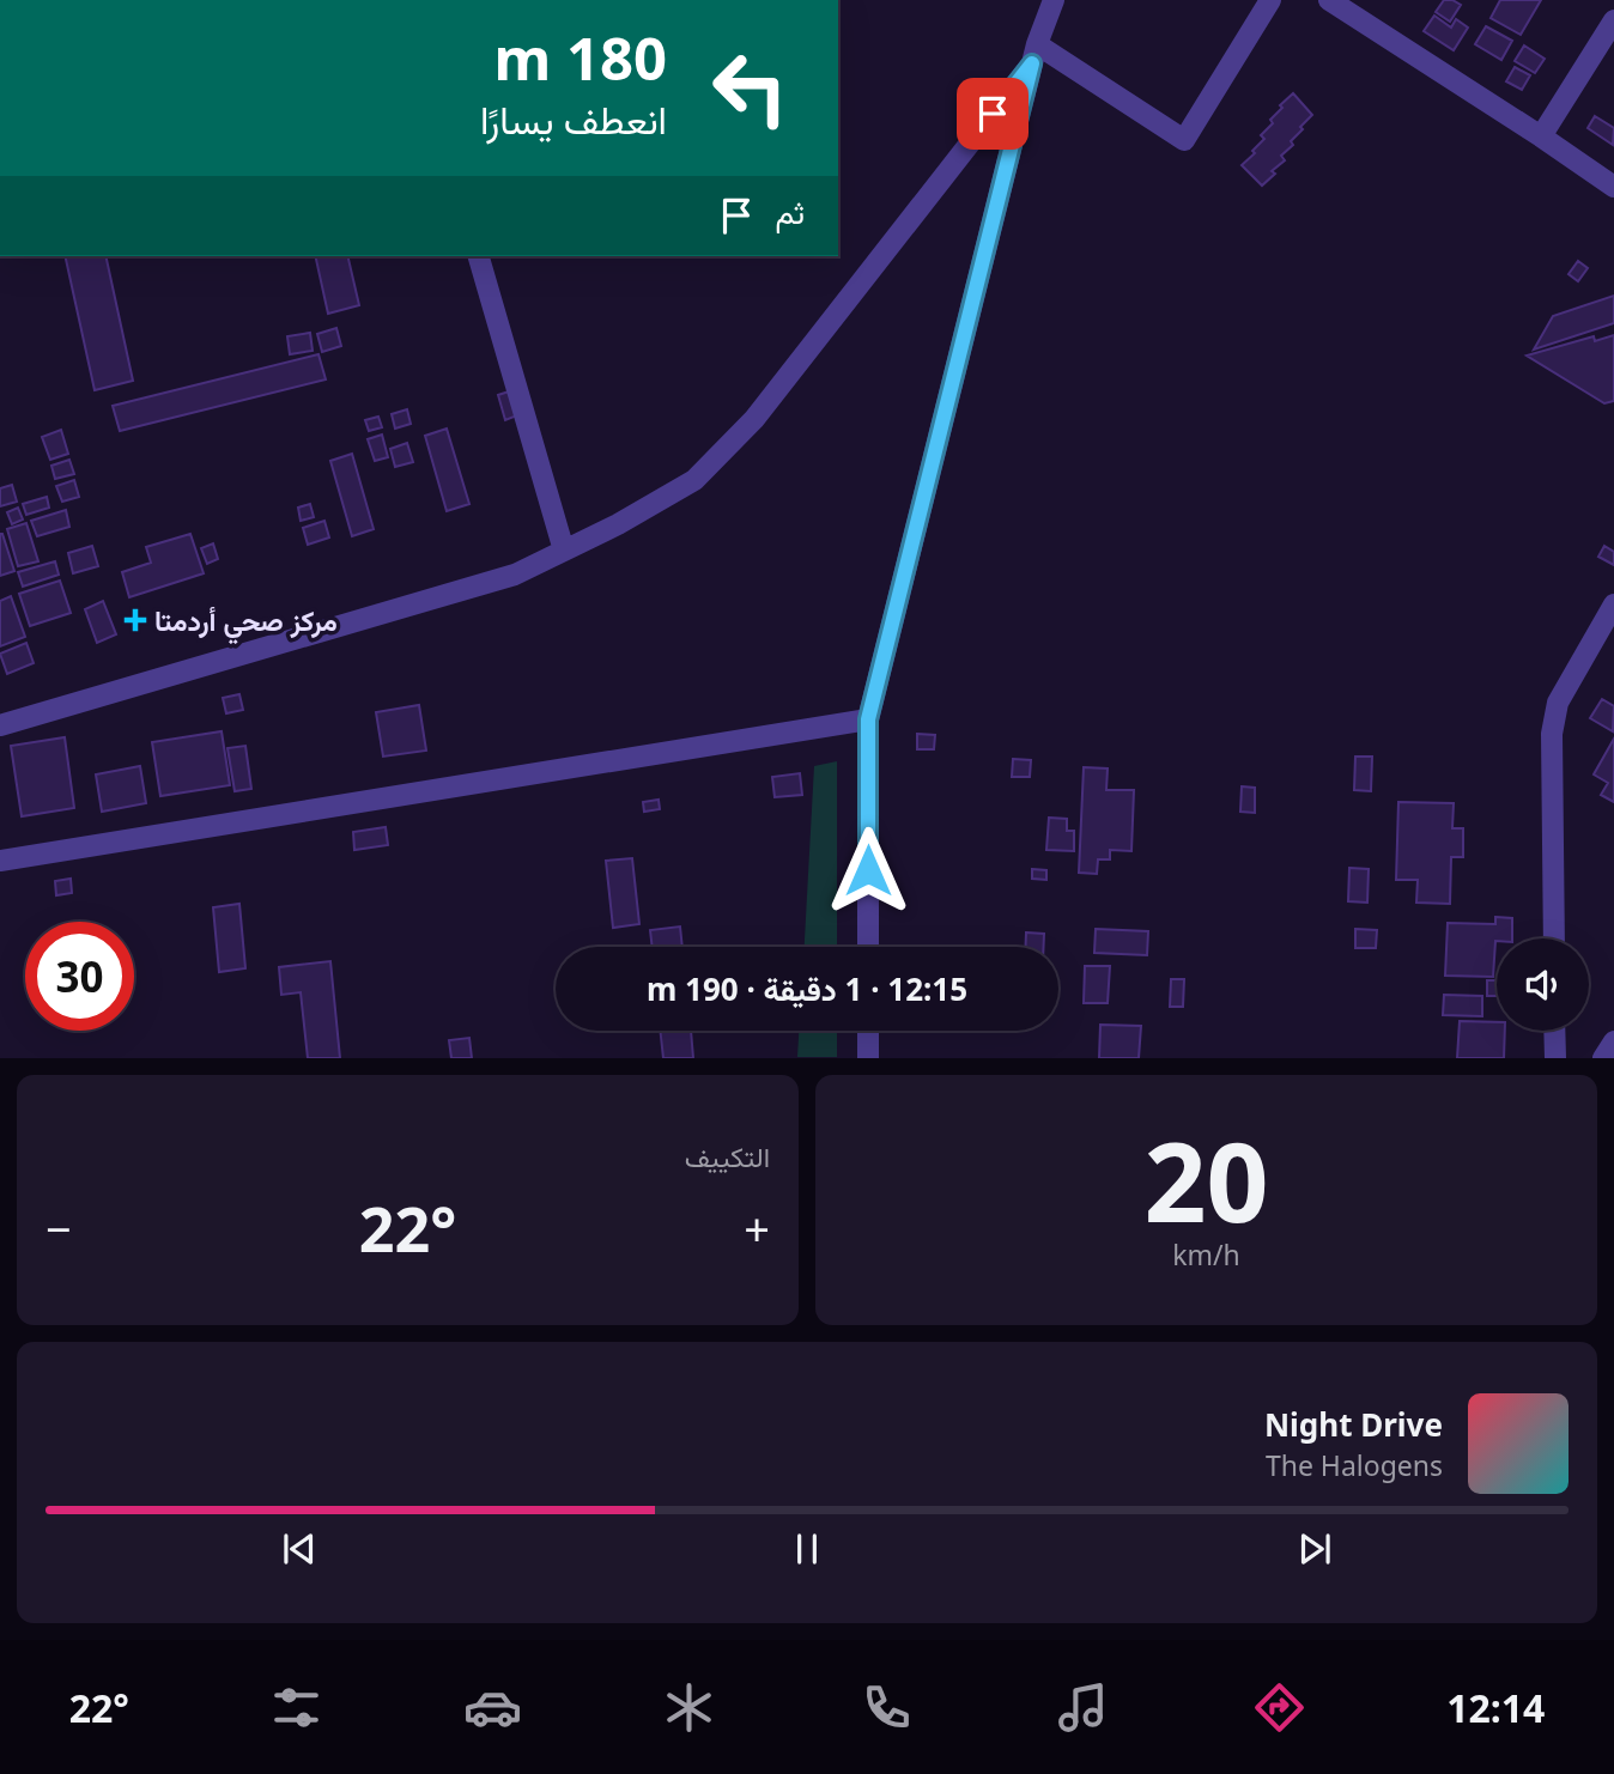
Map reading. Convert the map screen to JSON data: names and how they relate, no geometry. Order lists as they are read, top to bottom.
{
  "places": {
    "health": ["مركز صحي أردمتا"]
  },
  "page": {
    "turn": ["180 m", "انعطف يسارًا"],
    "then": "ثم",
    "limit": "30",
    "trip": "12:15 · 1 دقيقة · 190 m",
    "tile": [
      ["20", "km/h"],
      "التكييف"
    ],
    "heat": ["−", "22°", "+"],
    "song": ["Night Drive", "The Halogens"],
    "tabs": ["12:14", "22°"]
  }
}
